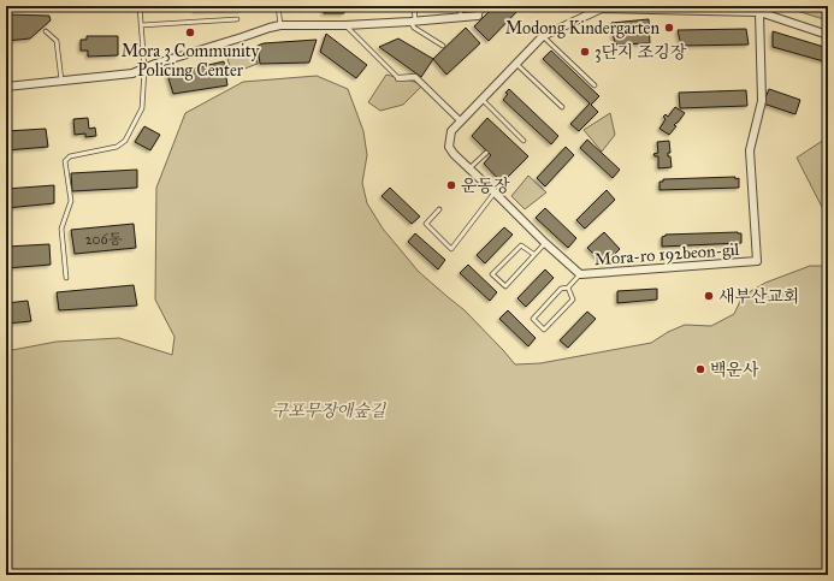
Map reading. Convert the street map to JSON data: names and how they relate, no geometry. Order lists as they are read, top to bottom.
{
  "streets": {
    "street": ["Mora-ro 192beon-gil"]
  },
  "parks": ["구포무장애숲길"],
  "places": [
    "Modong Kindergarten",
    "Mora 3 Community Policing Center",
    "3단지 조깅장",
    "운동장",
    "새부산교회",
    "백운사"
  ],
  "house_numbers": ["206동"]
}
